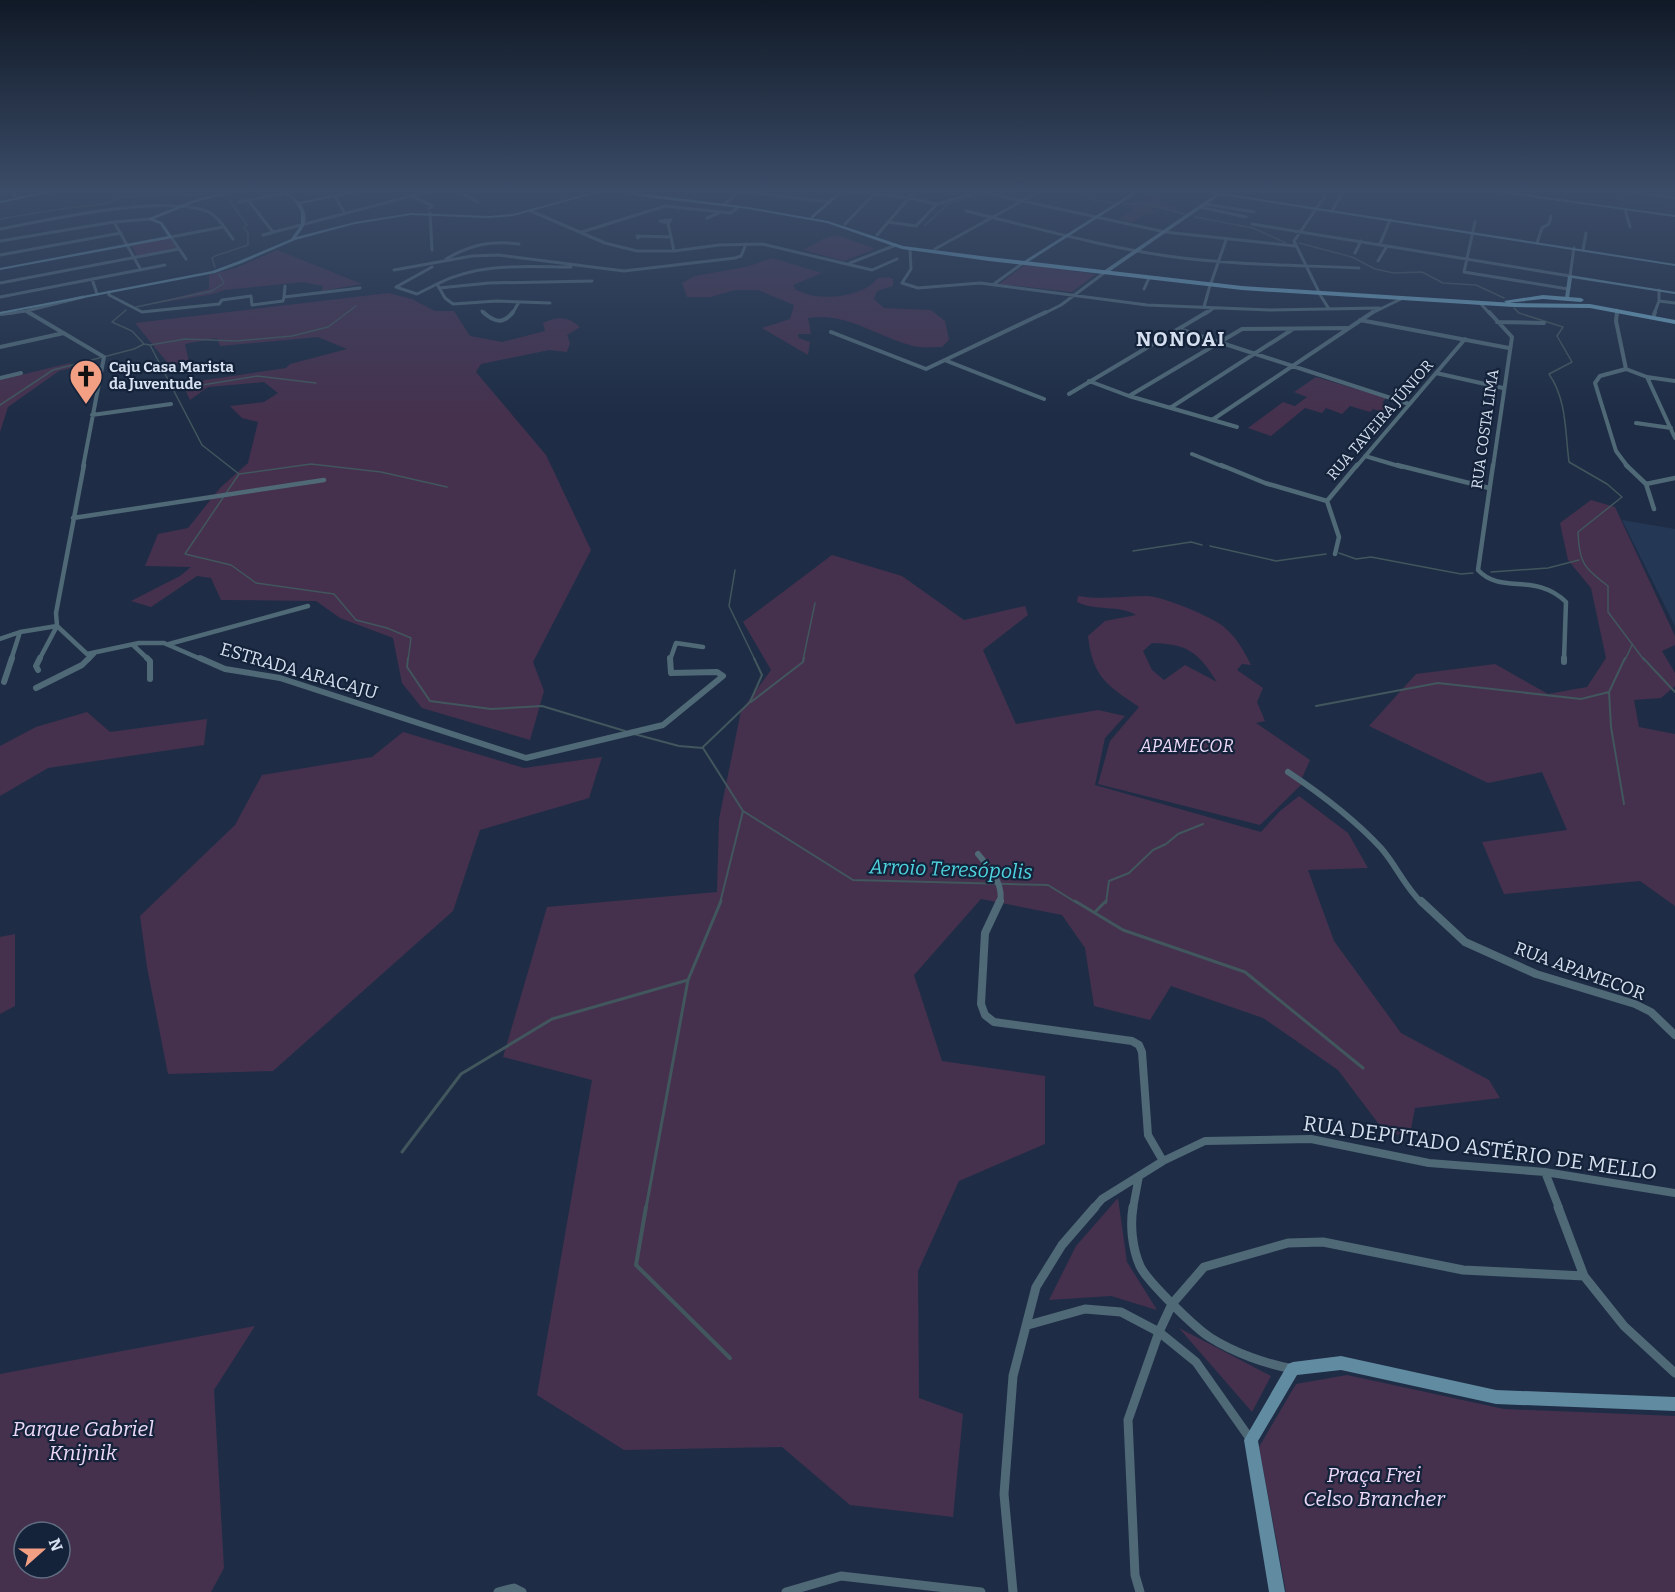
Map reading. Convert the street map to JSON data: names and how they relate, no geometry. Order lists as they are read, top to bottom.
{
  "streets": {
    "street": [
      "RUA TAVEIRA JÚNIOR",
      "RUA COSTA LIMA",
      "ESTRADA ARACAJU",
      "RUA APAMECOR",
      "RUA DEPUTADO ASTÉRIO DE MELLO"
    ]
  },
  "districts": ["NONOAI"],
  "water": ["Arroio Teresópolis"],
  "parks": ["APAMECOR", "Parque Gabriel Knijnik", "Praça Frei Celso Brancher"],
  "places": {
    "church": ["Caju Casa Marista da Juventude"]
  },
  "north": "right"
}
